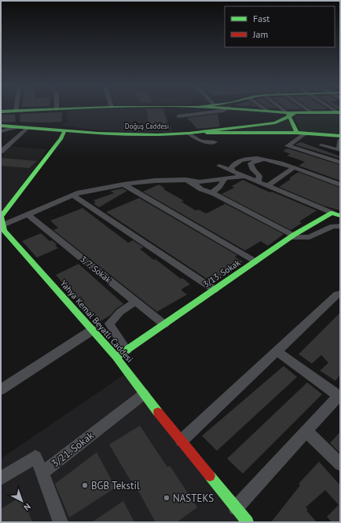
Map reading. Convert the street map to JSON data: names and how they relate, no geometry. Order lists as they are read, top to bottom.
{
  "streets": {
    "main road": ["Doğuş Caddesi", "3/13. Sokak", "Yahya Kemal Beyatlı Caddesi"],
    "street": ["3/7. Sokak", "3/21. Sokak"]
  },
  "crossings": [
    ["3/7. Sokak", "3/13. Sokak"],
    ["3/13. Sokak", "Yahya Kemal Beyatlı Caddesi"],
    ["Yahya Kemal Beyatlı Caddesi", "3/21. Sokak"]
  ],
  "places": ["BGB Tekstil", "NASTEKS"],
  "legend": ["Fast", "Jam"],
  "north": "bottom right"
}
